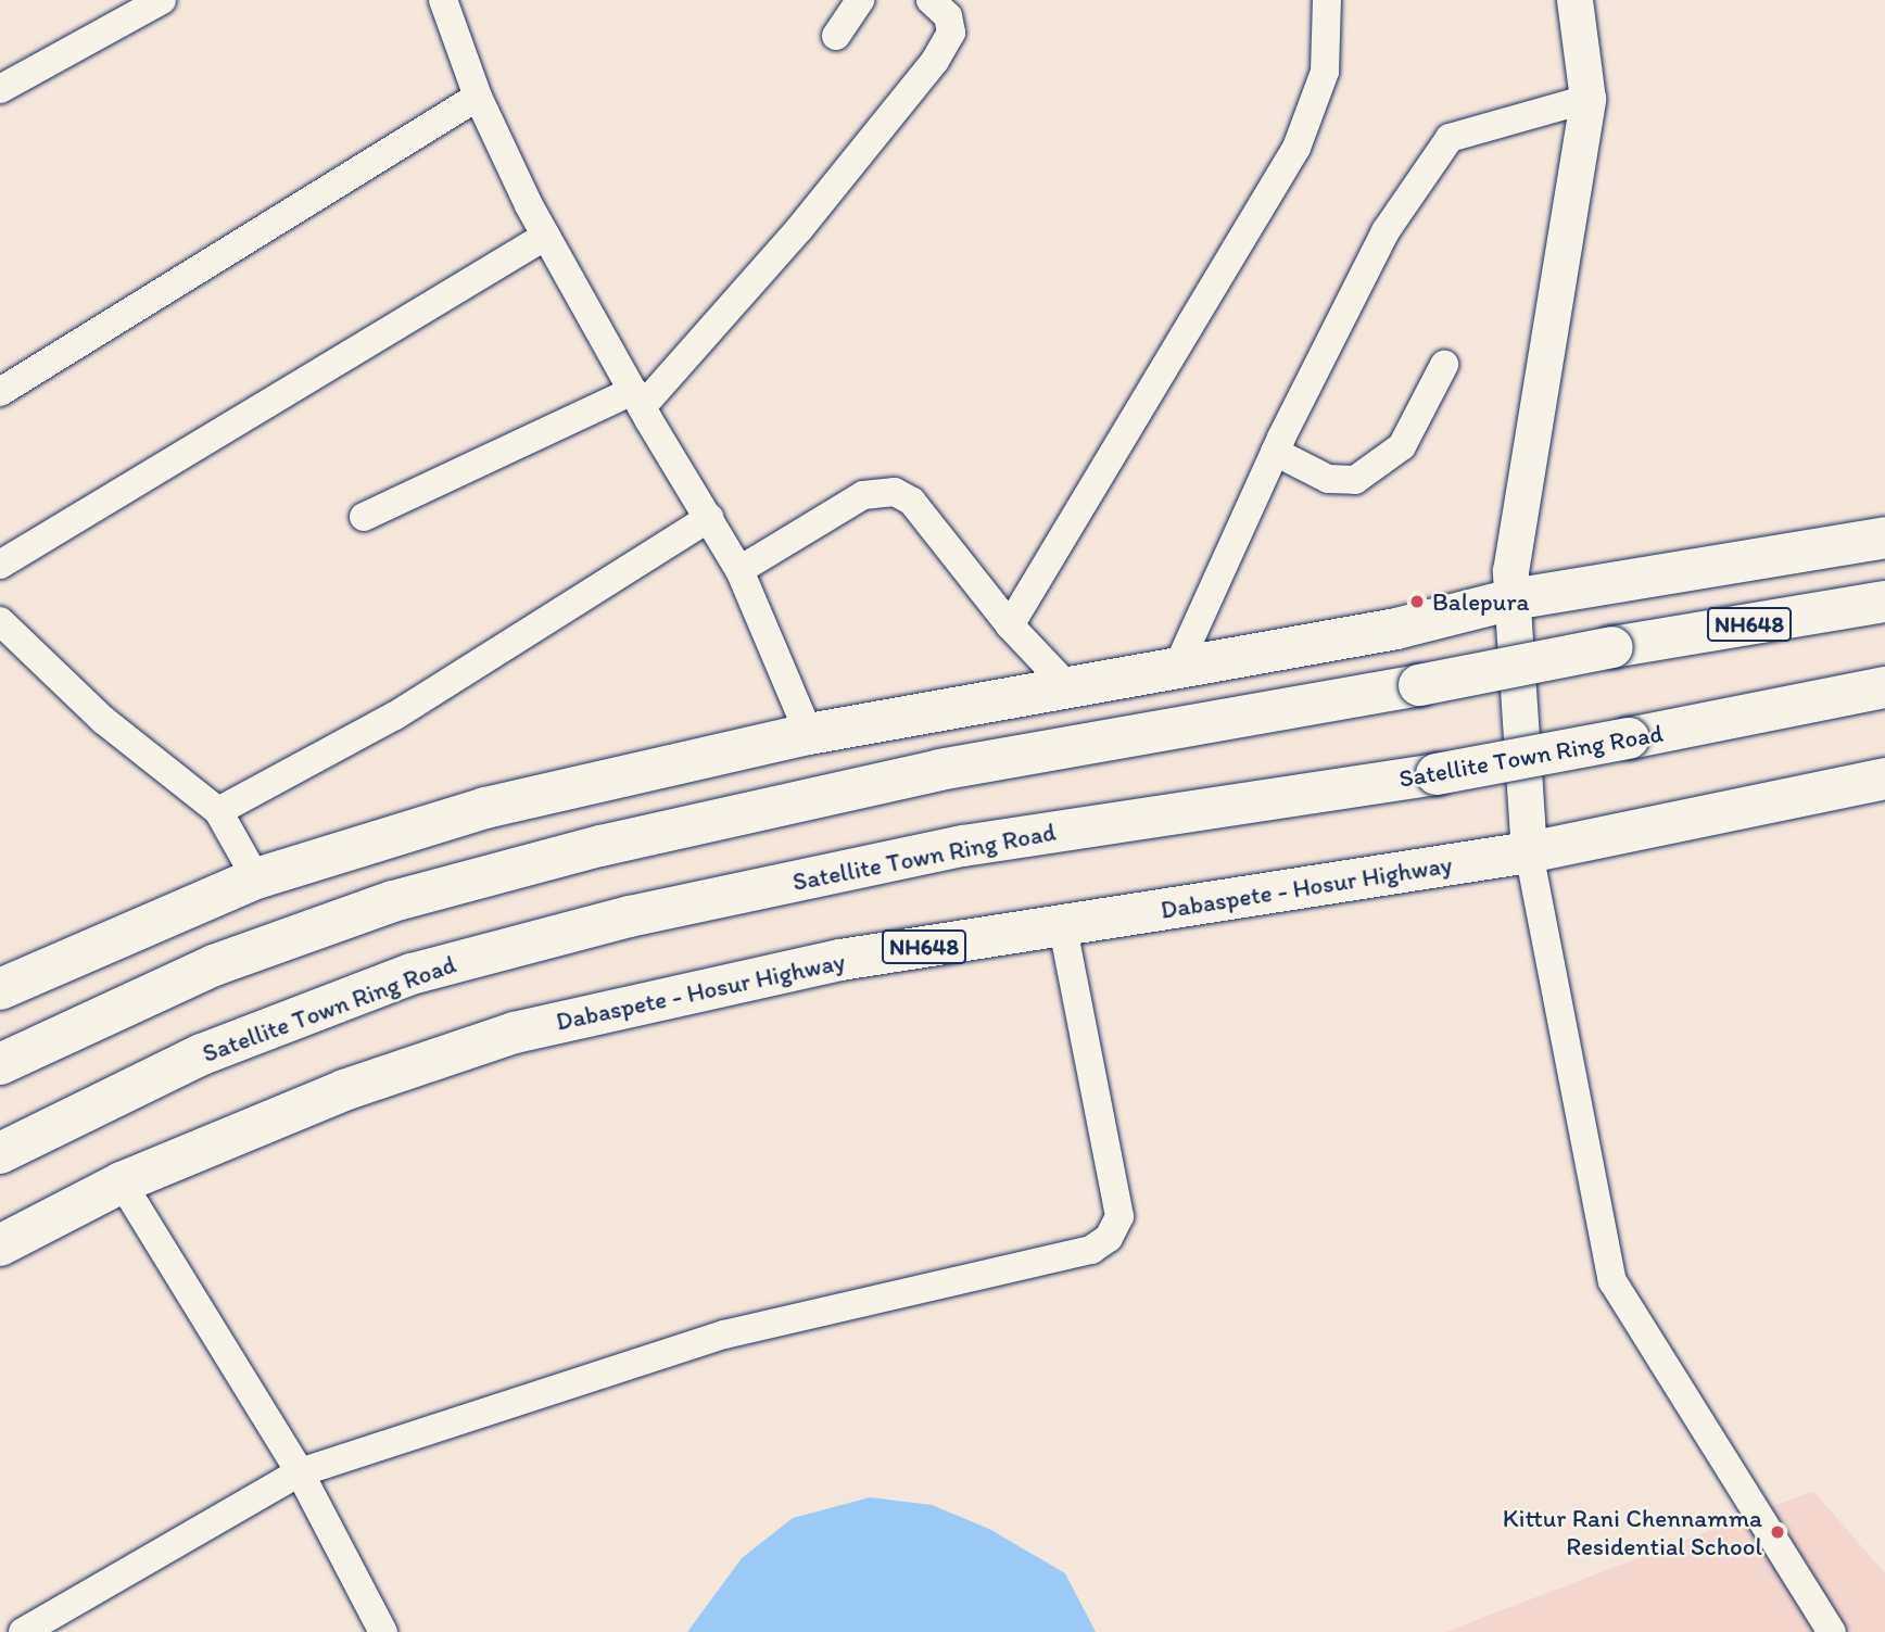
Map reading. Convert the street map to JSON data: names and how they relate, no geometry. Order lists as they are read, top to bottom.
{
  "streets": {
    "main road": ["NH648", "Satellite Town Ring Road", "Dabaspete - Hosur Highway"]
  },
  "places": ["Balepura", "Kittur Rani Chennamma Residential School"]
}
